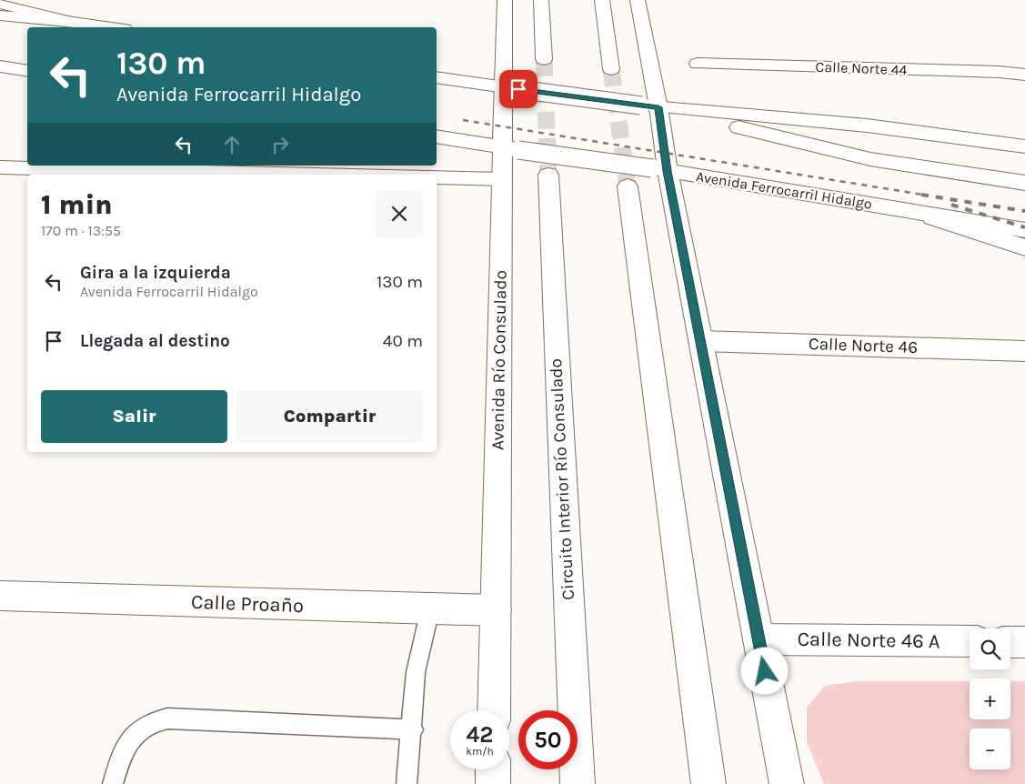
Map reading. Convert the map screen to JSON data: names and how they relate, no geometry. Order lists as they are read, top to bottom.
{
  "streets": {
    "main road": [
      "Calle Norte 44",
      "Avenida Ferrocarril Hidalgo",
      "Calle Norte 46",
      "Avenida Río Consulado",
      "Circuito Interior Río Consulado",
      "Calle Proaño",
      "Calle Norte 46 A"
    ]
  },
  "crossings": [
    ["Avenida Ferrocarril Hidalgo", "Avenida Río Consulado"],
    ["Avenida Río Consulado", "Calle Proaño"]
  ],
  "page": {
    "turn": ["130 m", "Avenida Ferrocarril Hidalgo"],
    "heading": ["1 min", "170 m · 13:55"],
    "list": [
      {
        "name": "Gira a la izquierda",
        "note": "Avenida Ferrocarril Hidalgo",
        "value": "130 m"
      },
      {
        "name": "Llegada al destino",
        "value": "40 m"
      }
    ],
    "buttons": ["Salir", "Compartir"],
    "map_buttons": ["+", "−"],
    "speed": "42 km/h",
    "limit": "50"
  }
}
